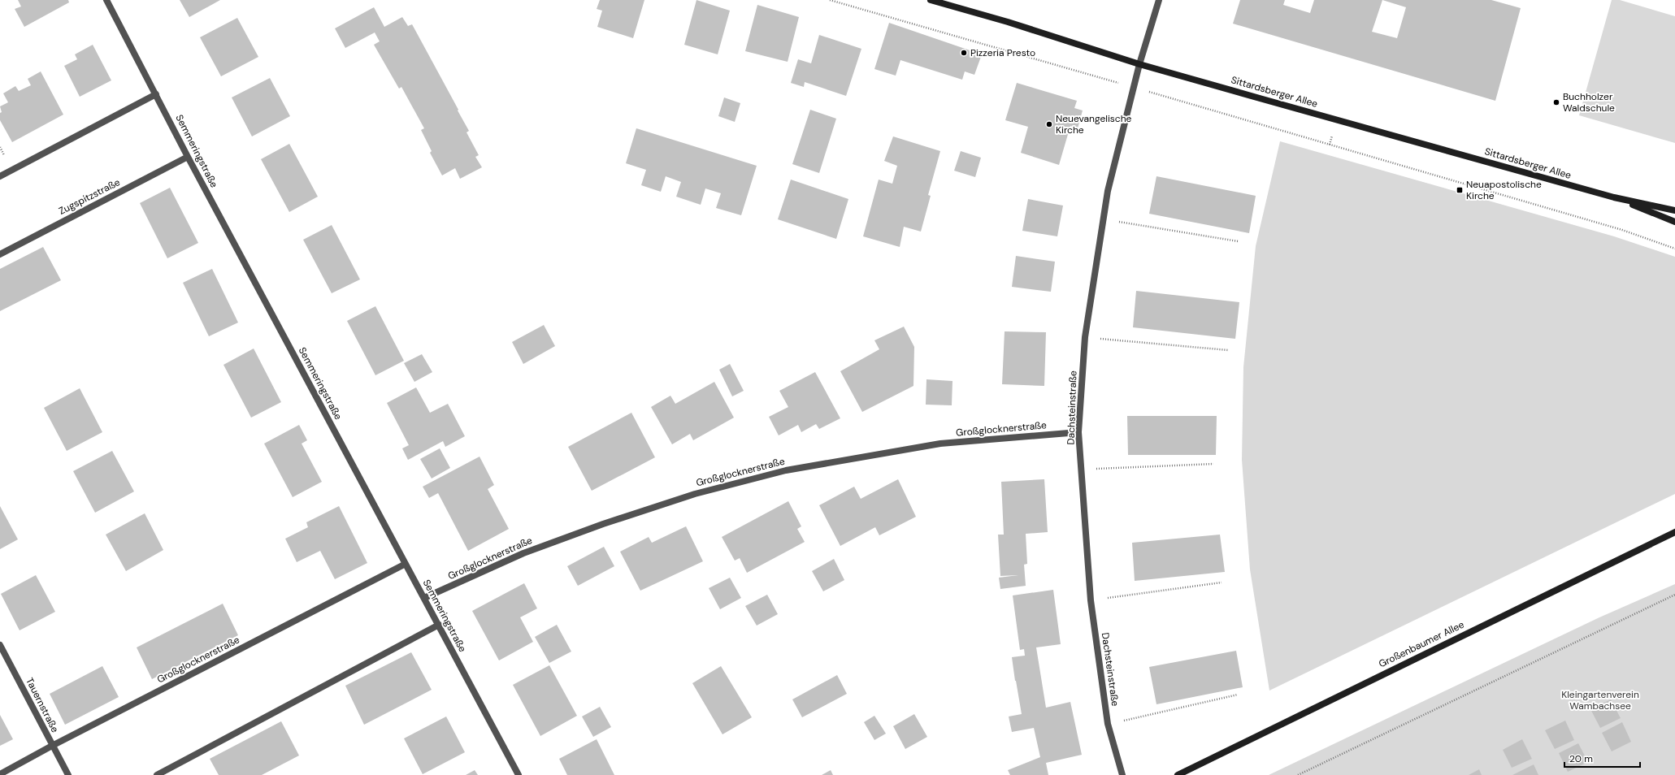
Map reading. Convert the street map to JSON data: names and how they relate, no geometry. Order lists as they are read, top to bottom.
{
  "streets": {
    "main road": ["Sittardsberger Allee", "Großenbaumer Allee"],
    "street": [
      "Semmeringstraße",
      "Zugspitzstraße",
      "Dachsteinstraße",
      "Großglocknerstraße",
      "Tauernstraße"
    ]
  },
  "crossings": [
    ["Sittardsberger Allee", "Dachsteinstraße"],
    ["Semmeringstraße", "Zugspitzstraße"],
    ["Semmeringstraße", "Großglocknerstraße"],
    ["Dachsteinstraße", "Großglocknerstraße"],
    ["Großglocknerstraße", "Tauernstraße"]
  ],
  "parks": ["Kleingartenverein Wambachsee"],
  "places": {
    "other": ["Pizzeria Presto", "Buchholzer Waldschule", "Neuevangelische Kirche"],
    "transit": ["Neuapostolische Kirche"]
  },
  "scale_bar": "20 m"
}
